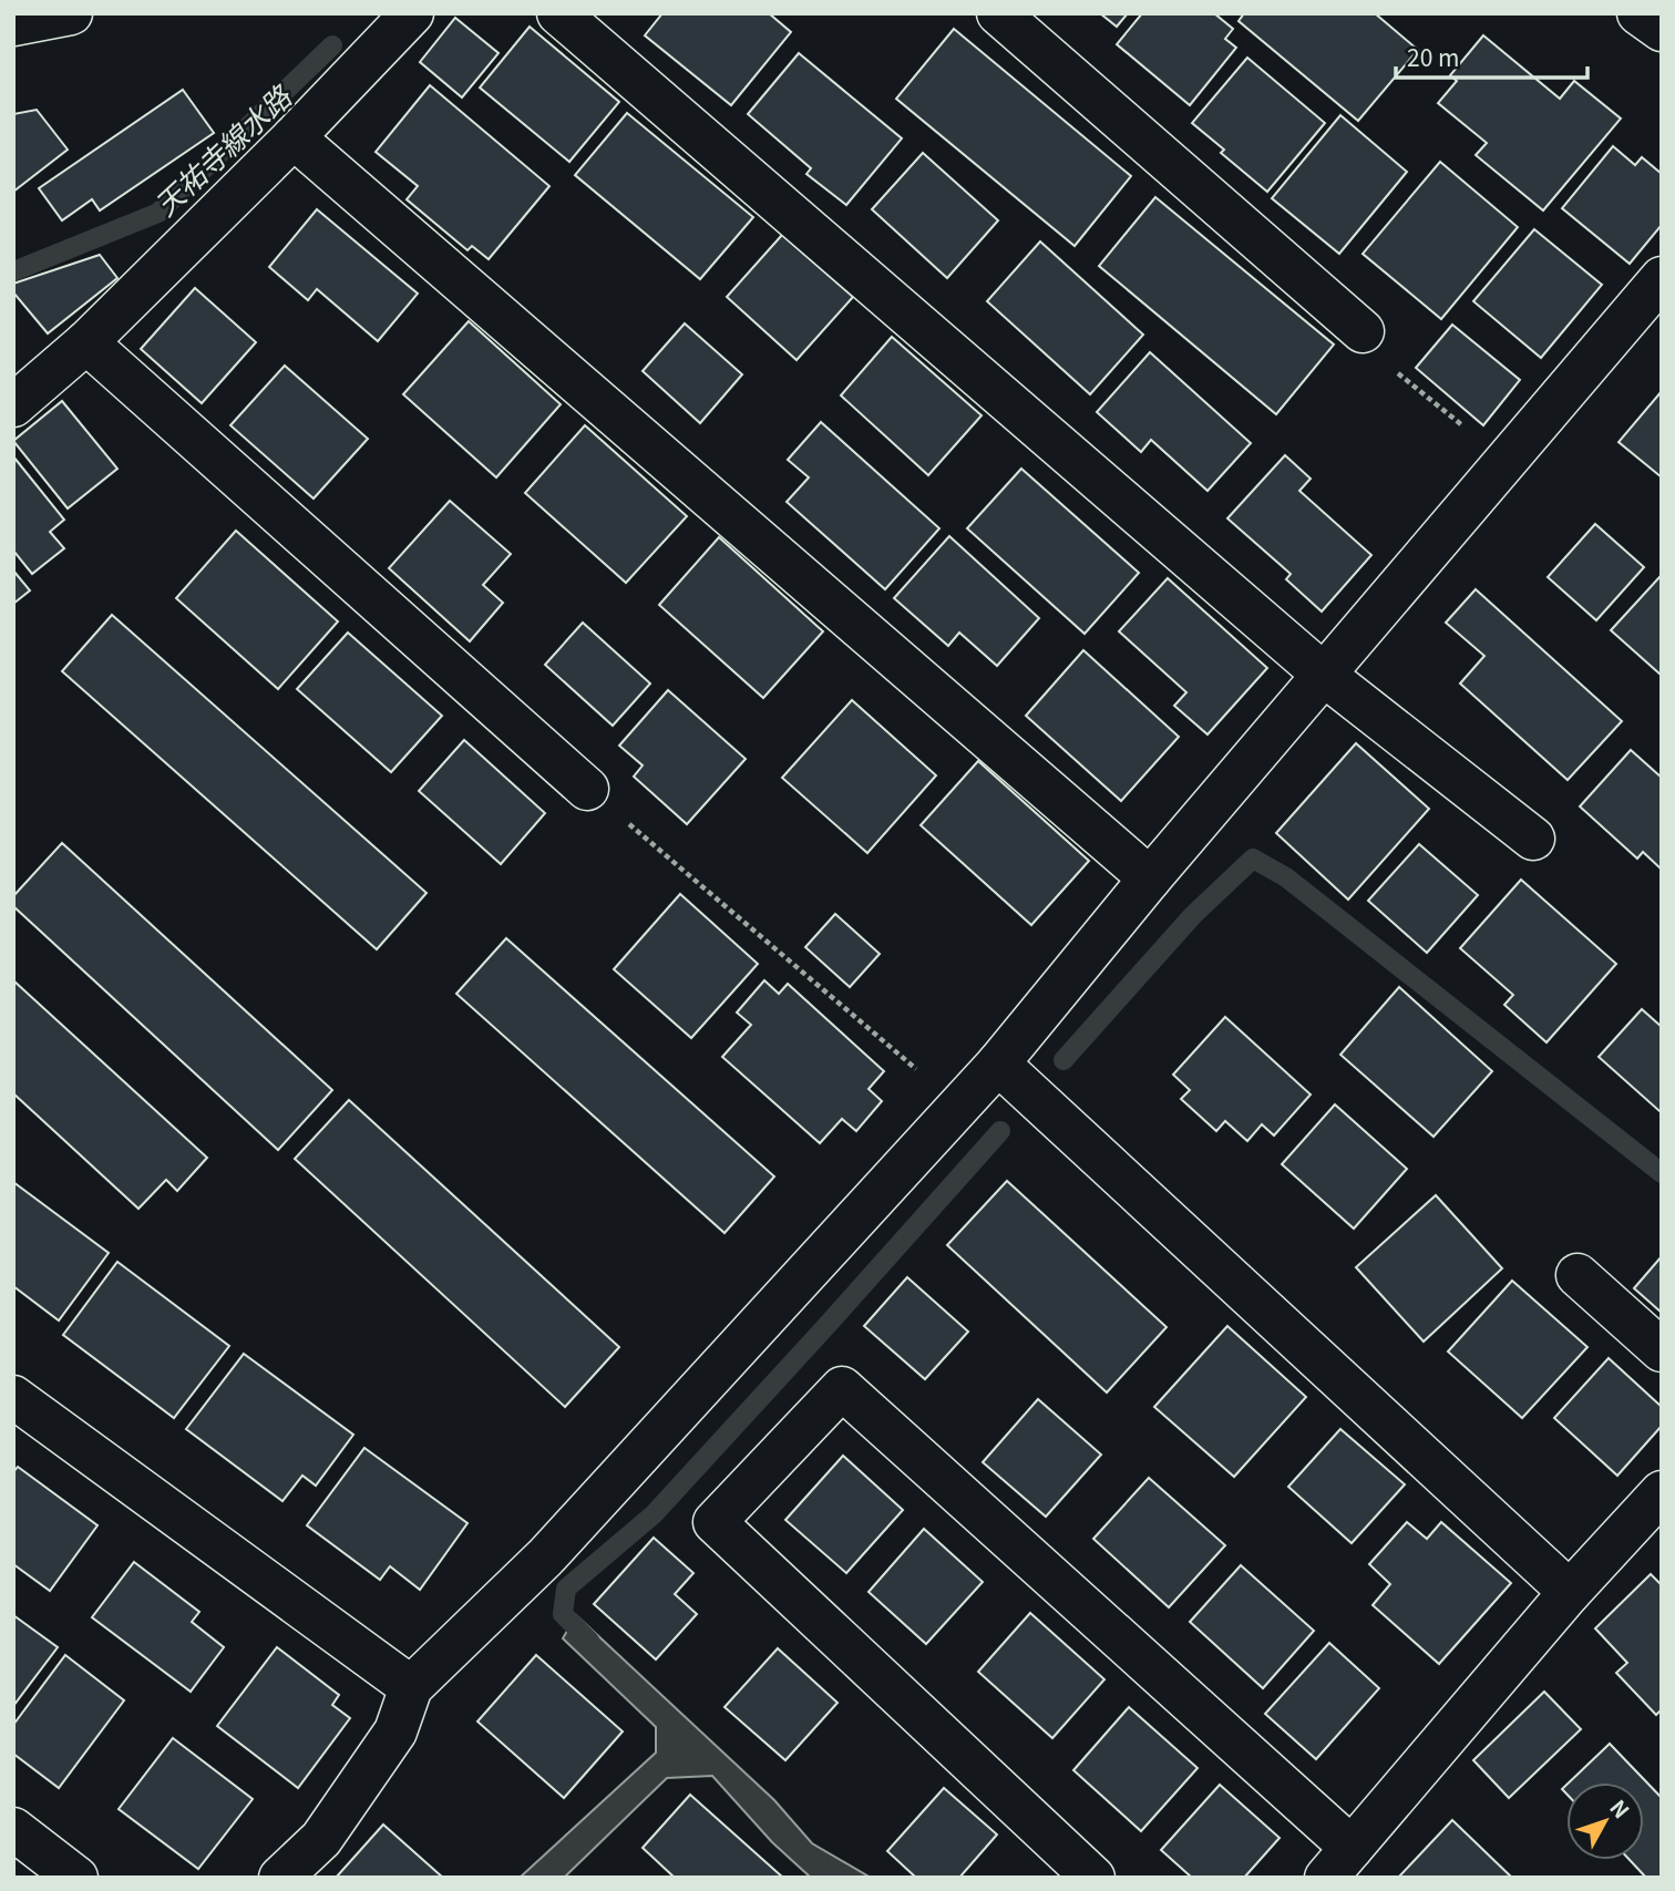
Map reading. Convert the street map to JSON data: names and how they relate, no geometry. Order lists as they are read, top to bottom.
{
  "water": ["天祐寺線水路"],
  "scale_bar": "20 m",
  "north": "top right"
}
